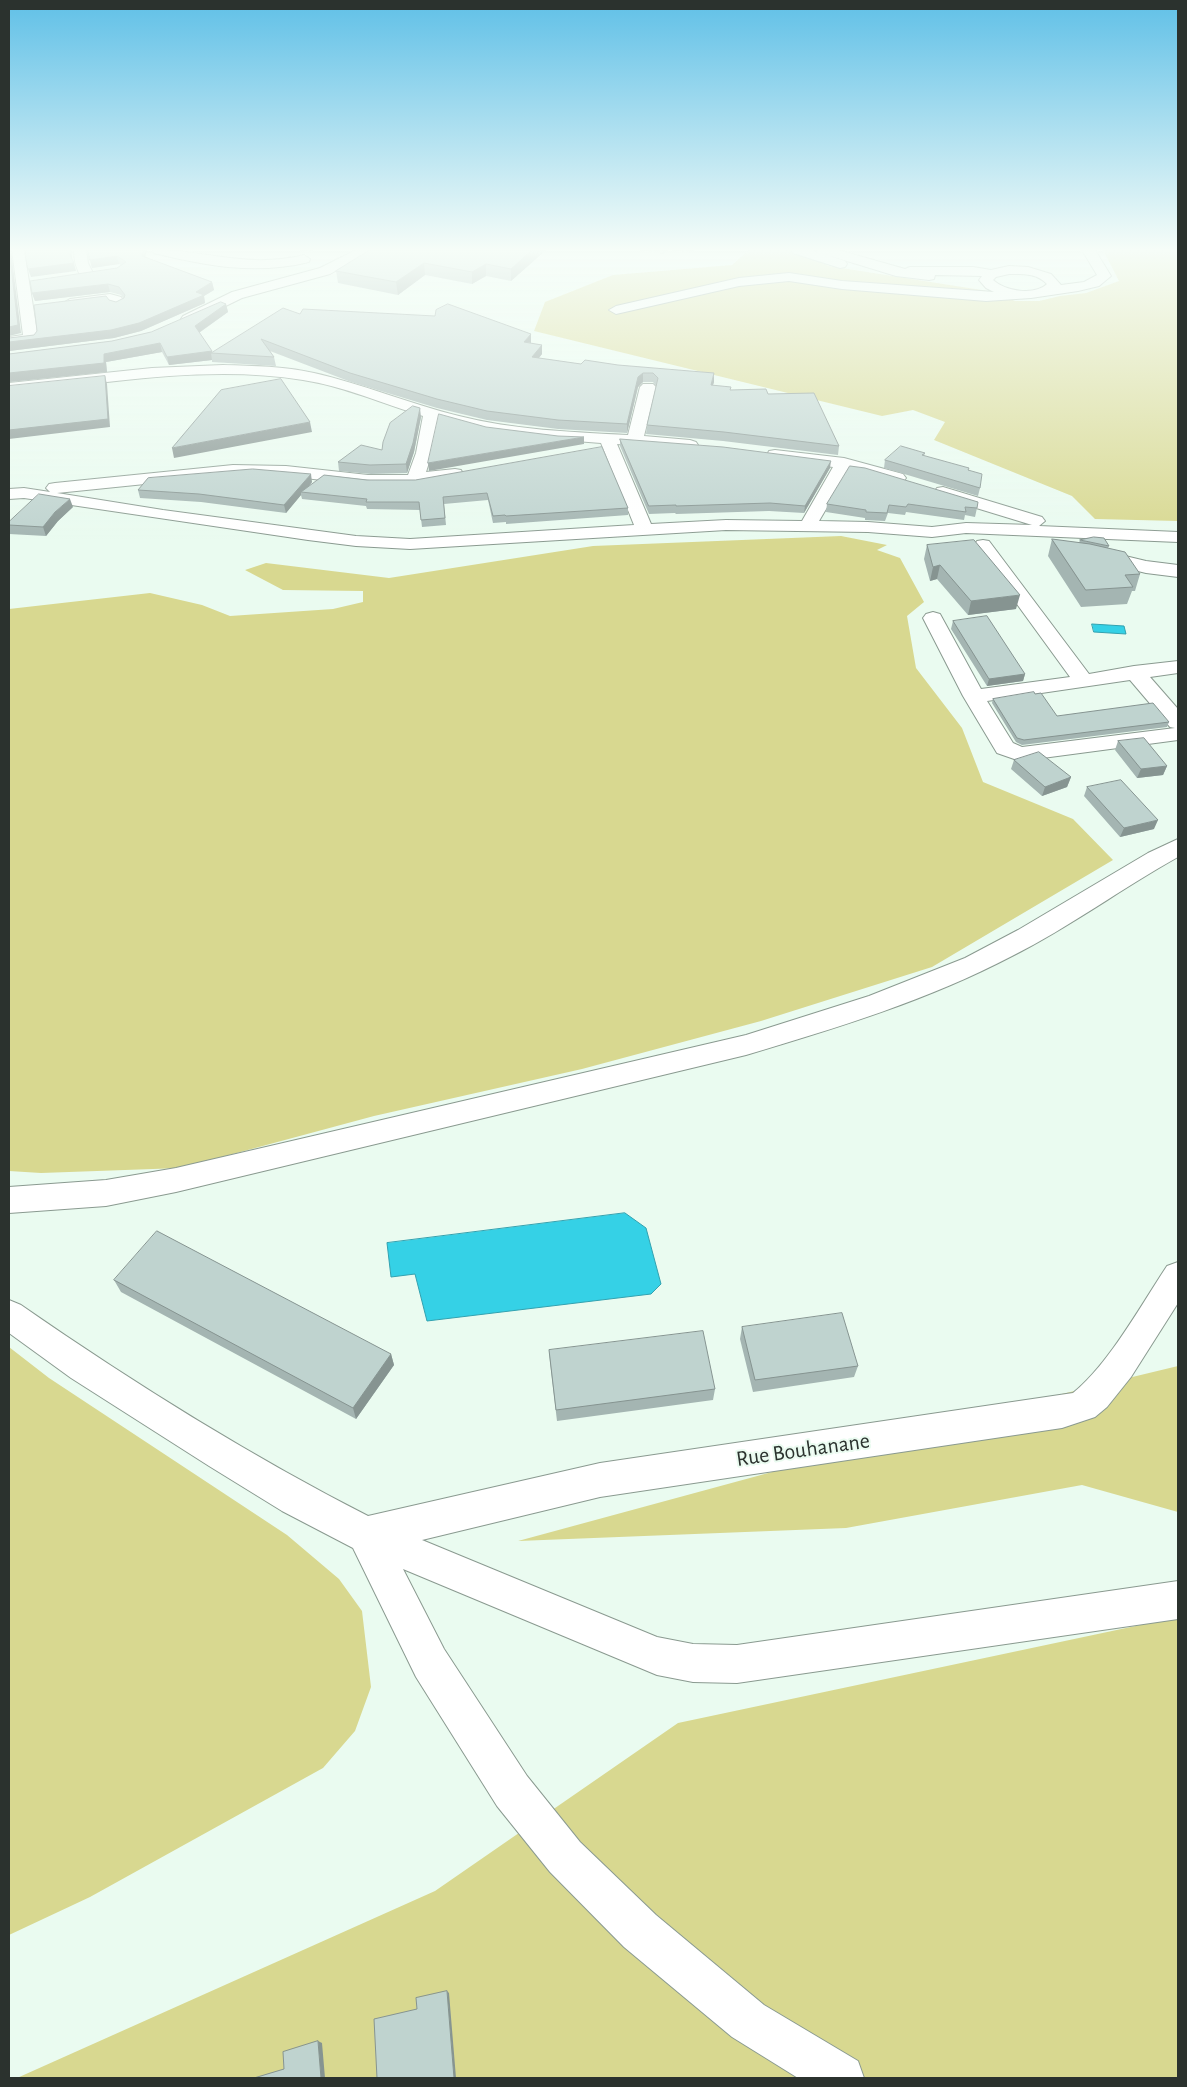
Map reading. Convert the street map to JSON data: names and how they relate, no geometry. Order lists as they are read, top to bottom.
{
  "streets": {
    "street": ["Rue Bouhanane"]
  }
}
